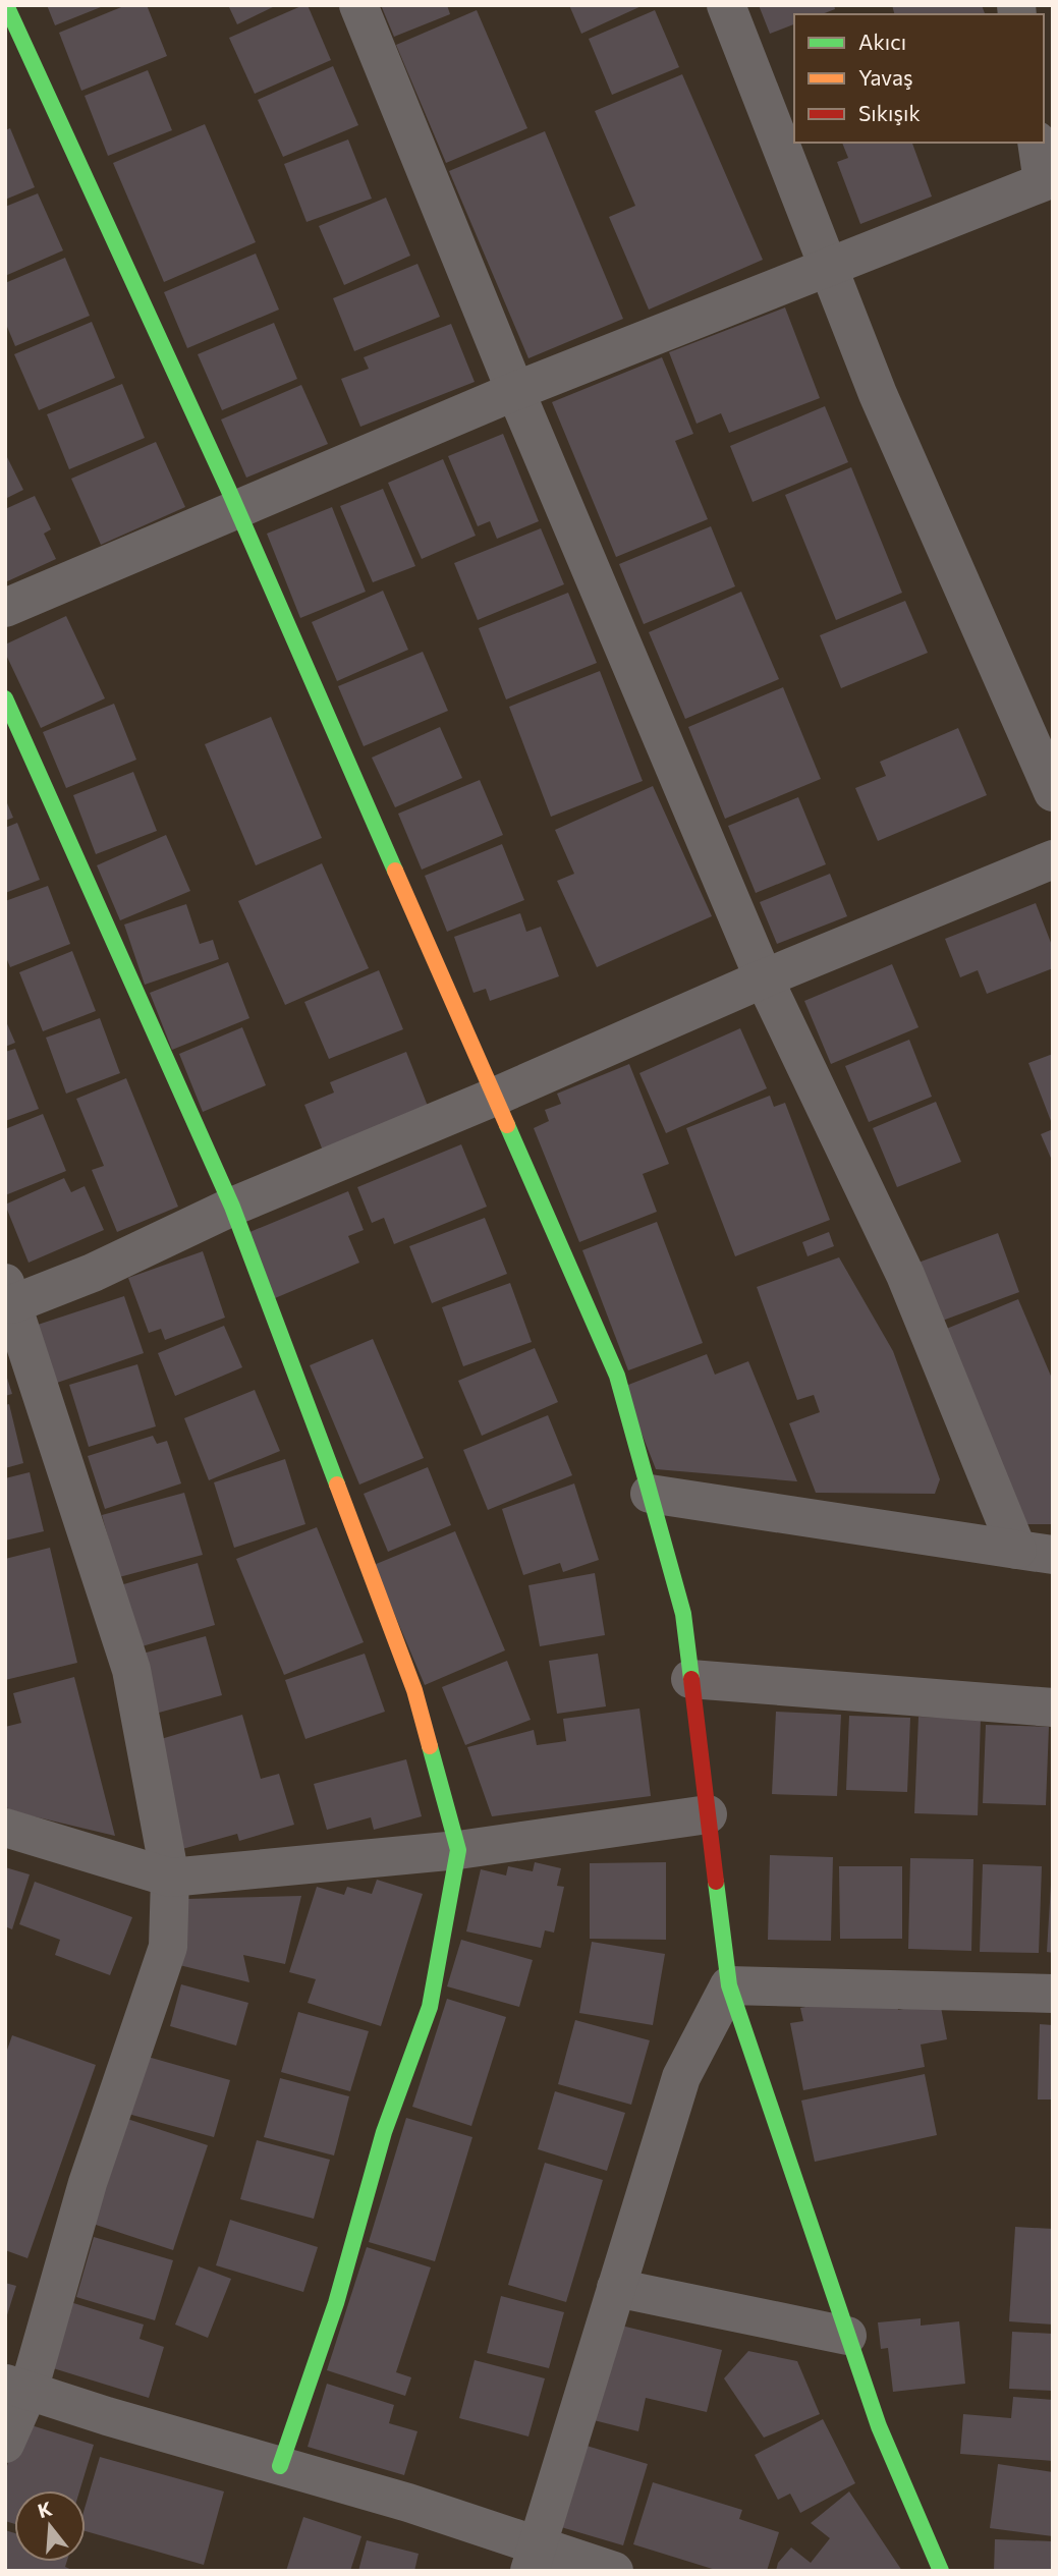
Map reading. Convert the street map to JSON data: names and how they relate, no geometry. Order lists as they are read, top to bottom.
{
  "legend": ["Akıcı", "Yavaş", "Sıkışık"],
  "north": "top"
}
